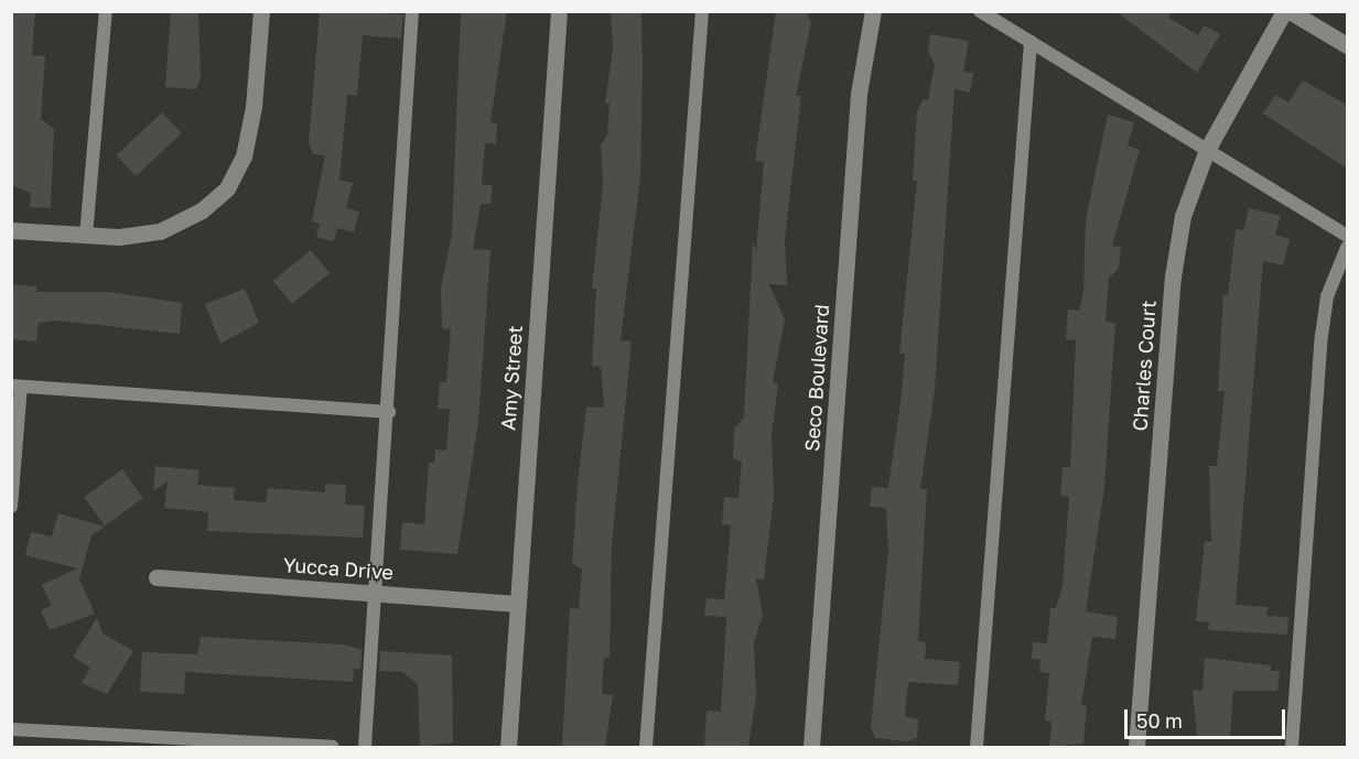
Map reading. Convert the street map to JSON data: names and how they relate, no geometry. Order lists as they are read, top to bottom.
{
  "streets": {
    "street": [
      "Charles Court",
      "Amy Street",
      "Seco Boulevard",
      "Yucca Drive"
    ]
  },
  "crossings": [
    ["Amy Street", "Yucca Drive"]
  ],
  "scale_bar": "50 m"
}
